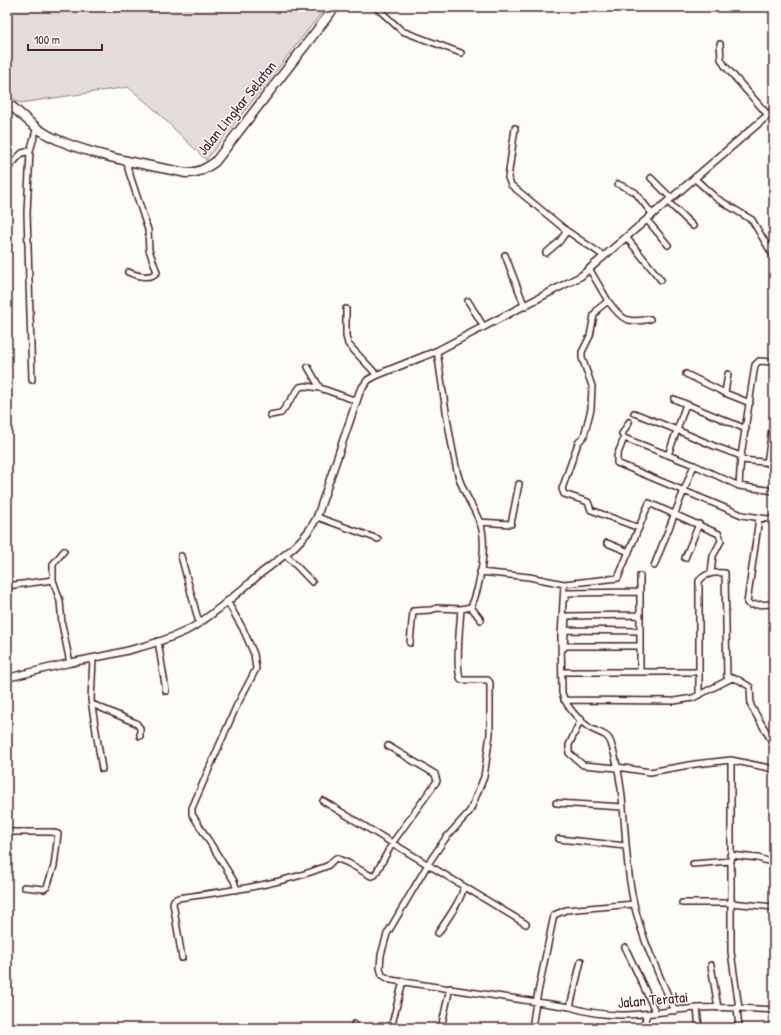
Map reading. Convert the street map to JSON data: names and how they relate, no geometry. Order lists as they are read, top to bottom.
{
  "streets": {
    "highway": ["Jalan Lingkar Selatan"],
    "street": ["Jalan Teratai"]
  },
  "scale_bar": "100 m"
}
